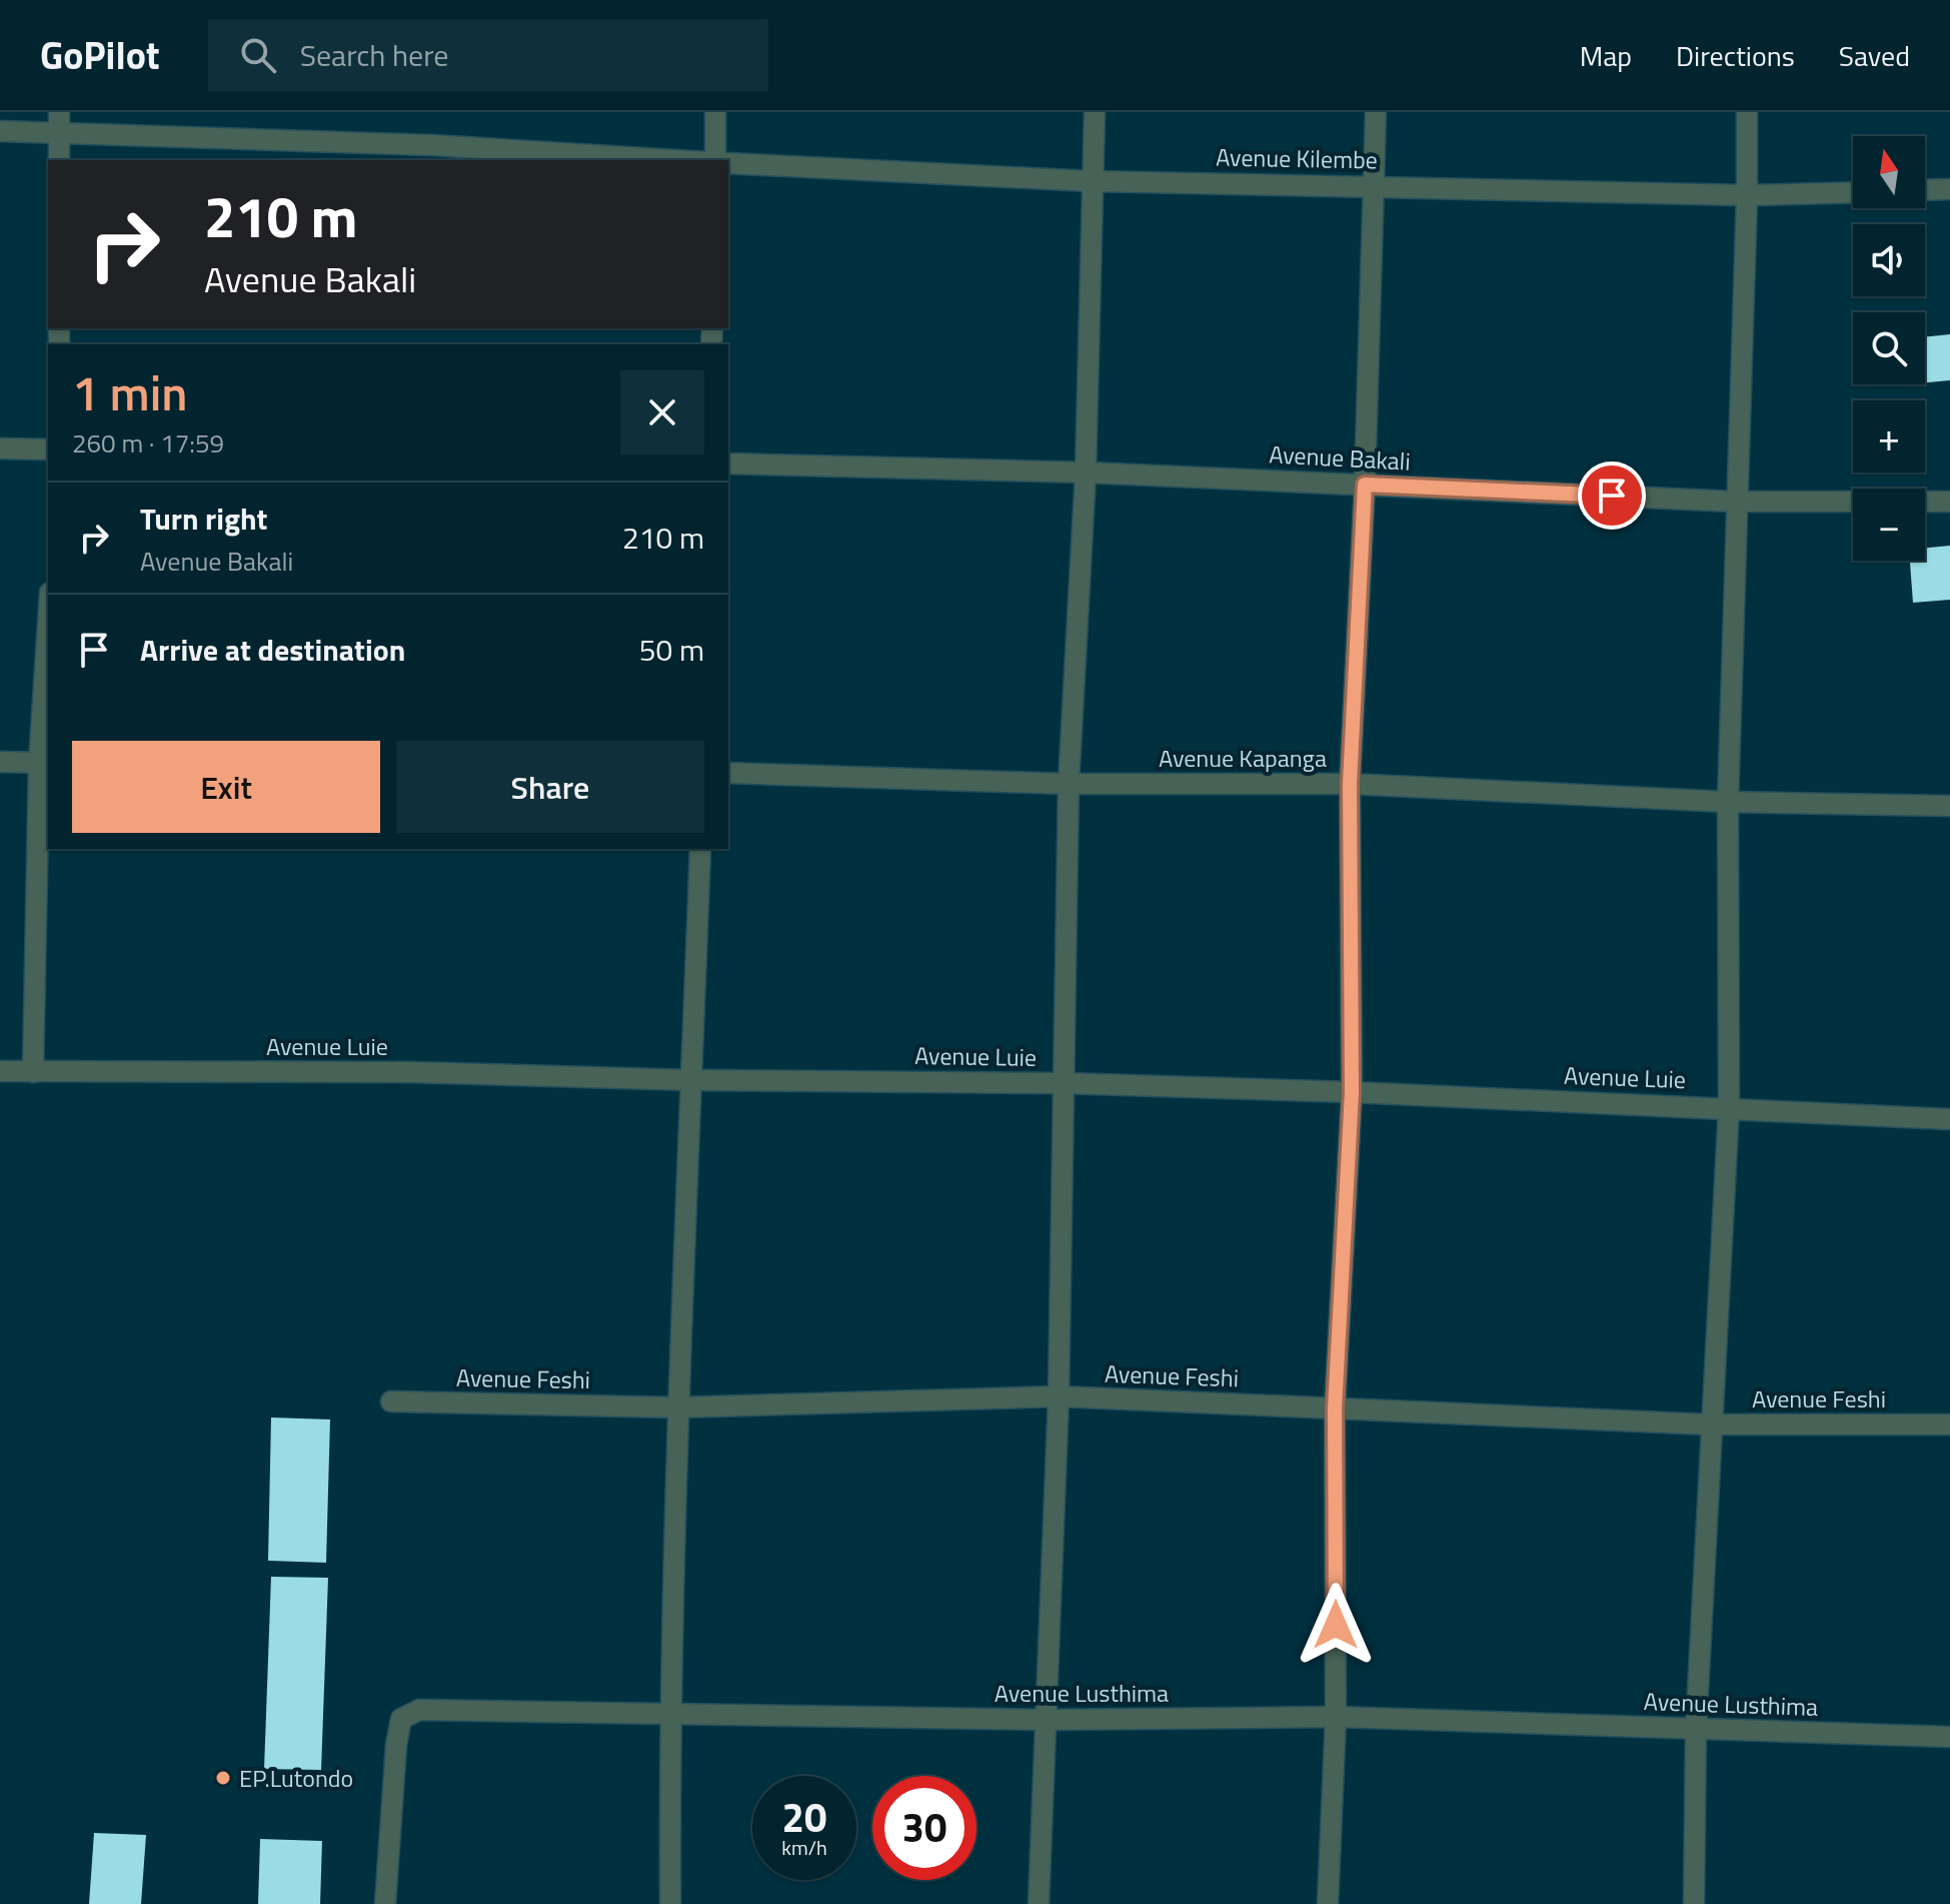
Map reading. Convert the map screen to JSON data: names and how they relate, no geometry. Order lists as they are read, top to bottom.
{
  "streets": {
    "street": [
      "Avenue Kilembe",
      "Avenue Bakali",
      "Avenue Kapanga",
      "Avenue Luie",
      "Avenue Feshi",
      "Avenue Lusthima"
    ]
  },
  "places": ["EP.Lutondo"],
  "north": "top",
  "page": {
    "header": "GoPilot",
    "search": "Search here",
    "nav": ["Map", "Directions", "Saved"],
    "map_buttons": ["+", "−"],
    "turn": ["210 m", "Avenue Bakali"],
    "heading": ["1 min", "260 m · 17:59"],
    "list": [
      {
        "name": "Turn right",
        "note": "Avenue Bakali",
        "value": "210 m"
      },
      {
        "name": "Arrive at destination",
        "value": "50 m"
      }
    ],
    "buttons": ["Exit", "Share"],
    "speed": "20 km/h",
    "limit": "30"
  }
}
